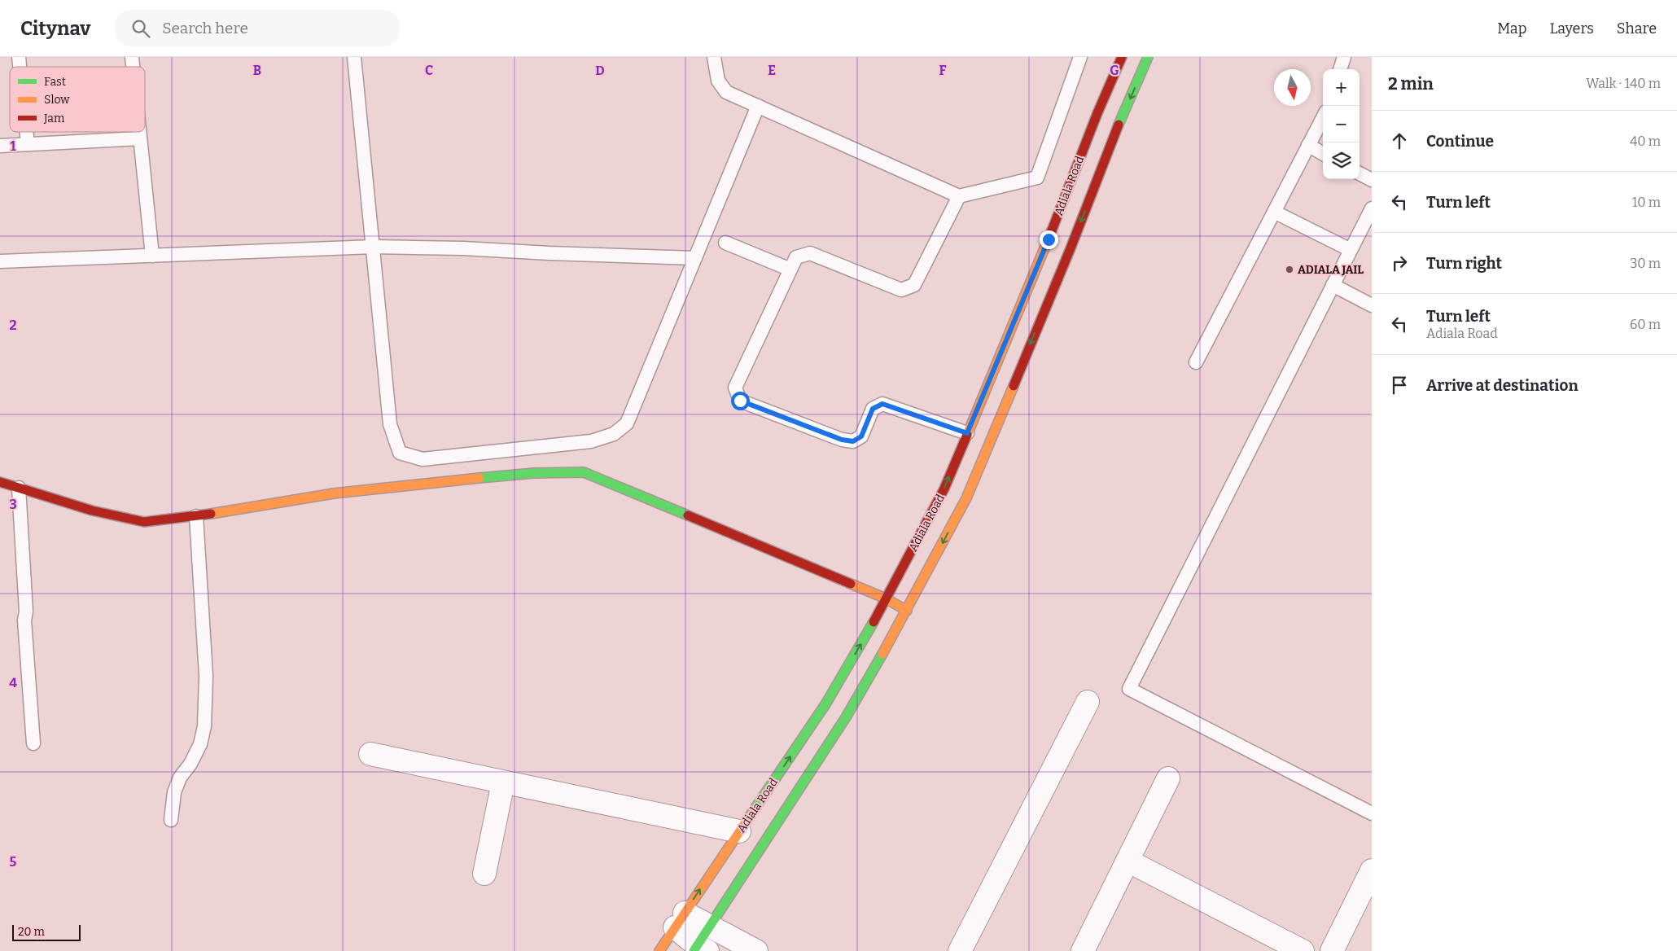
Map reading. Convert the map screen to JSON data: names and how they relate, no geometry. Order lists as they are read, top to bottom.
{
  "streets": {
    "main road": ["Adiala Road"]
  },
  "places": ["ADIALA JAIL"],
  "legend": ["Fast", "Slow", "Jam"],
  "scale_bar": "20 m",
  "north": "bottom",
  "page": {
    "header": "Citynav",
    "search": "Search here",
    "nav": ["Map", "Layers", "Share"],
    "heading": ["2 min", "Walk · 140 m"],
    "map_buttons": ["+", "−"],
    "list": [
      ["Continue", "40 m"],
      ["Turn left", "10 m"],
      ["Turn right", "30 m"],
      ["Turn left", "Adiala Road", "60 m"],
      "Arrive at destination"
    ],
    "scale": "20 m"
  },
  "grid": {
    "columns": [
      "B",
      "C",
      "D",
      "E",
      "F",
      "G"
    ],
    "rows": [
      "1",
      "2",
      "3",
      "4",
      "5"
    ]
  }
}
